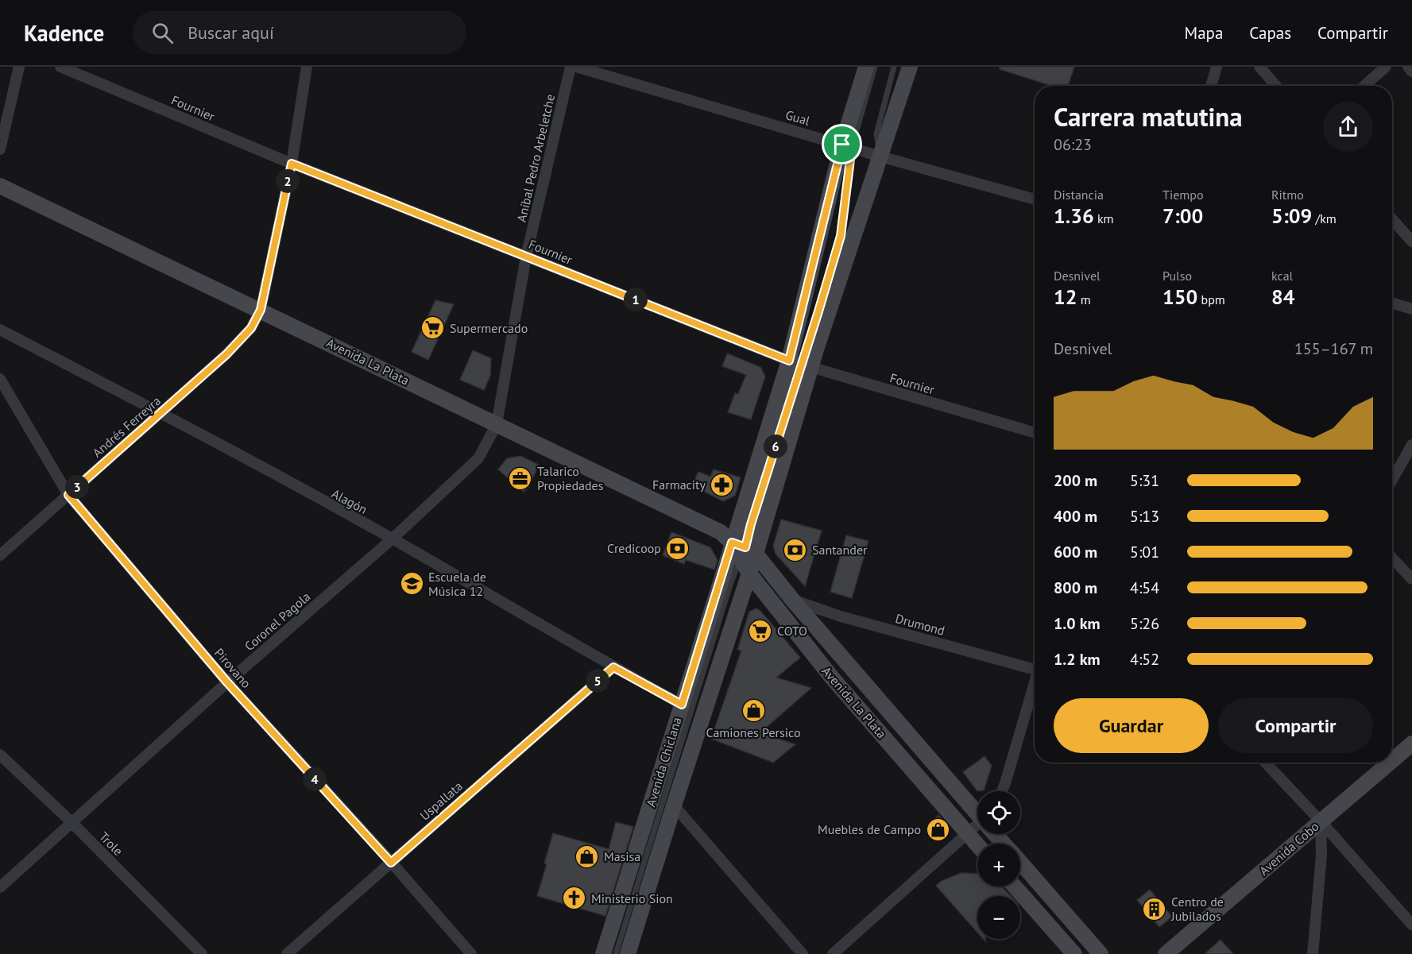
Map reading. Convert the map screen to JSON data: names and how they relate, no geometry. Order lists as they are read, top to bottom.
{
  "streets": {
    "main road": ["Avenida La Plata", "Avenida Chiclana", "Avenida Cobo"],
    "street": [
      "Fournier",
      "Gual",
      "Aníbal Pedro Arbeletche",
      "Andrés Ferreyra",
      "Alagón",
      "Coronel Pagola",
      "Drumond",
      "Pirovano",
      "Uspallata",
      "Trole"
    ]
  },
  "crossings": [
    ["Fournier", "Aníbal Pedro Arbeletche"],
    ["Fournier", "Andrés Ferreyra"],
    ["Aníbal Pedro Arbeletche", "Avenida La Plata"],
    ["Aníbal Pedro Arbeletche", "Coronel Pagola"],
    ["Avenida La Plata", "Andrés Ferreyra"],
    ["Avenida La Plata", "Coronel Pagola"],
    ["Avenida La Plata", "Drumond"],
    ["Avenida La Plata", "Avenida Chiclana"],
    ["Andrés Ferreyra", "Alagón"],
    ["Andrés Ferreyra", "Pirovano"],
    ["Alagón", "Coronel Pagola"],
    ["Alagón", "Avenida Chiclana"],
    ["Alagón", "Uspallata"],
    ["Coronel Pagola", "Pirovano"],
    ["Coronel Pagola", "Trole"],
    ["Pirovano", "Uspallata"]
  ],
  "places": {
    "supermarket": ["Supermercado", "COTO"],
    "office": ["Talarico Propiedades"],
    "pharmacy": ["Farmacity"],
    "bank": ["Credicoop", "Santander"],
    "school or university": ["Escuela de Música 12"],
    "shop": ["Camiones Persico", "Muebles de Campo", "Masisa"],
    "church": ["Ministerio Sion"],
    "building": ["Centro de Jubilados"]
  },
  "page": {
    "header": "Kadence",
    "search": "Buscar aquí",
    "nav": ["Mapa", "Capas", "Compartir"],
    "heading": ["Carrera matutina", "06:23"],
    "stats": [
      ["Distancia", "1.36 km"],
      ["Tiempo", "7:00"],
      ["Ritmo", "5:09 /km"],
      ["Desnivel", "12 m"],
      ["Pulso", "150 bpm"],
      ["kcal", "84"]
    ],
    "pins": [
      "2",
      "1",
      "6",
      "3",
      "5",
      "4"
    ],
    "chart": ["Desnivel", "155–167 m"],
    "list": [
      {
        "name": "200 m",
        "note": "5:31"
      },
      {
        "name": "400 m",
        "note": "5:13"
      },
      {
        "name": "600 m",
        "note": "5:01"
      },
      {
        "name": "800 m",
        "note": "4:54"
      },
      {
        "name": "1.0 km",
        "note": "5:26"
      },
      {
        "name": "1.2 km",
        "note": "4:52"
      }
    ],
    "buttons": ["Guardar", "Compartir"],
    "map_buttons": ["+", "−"]
  }
}
